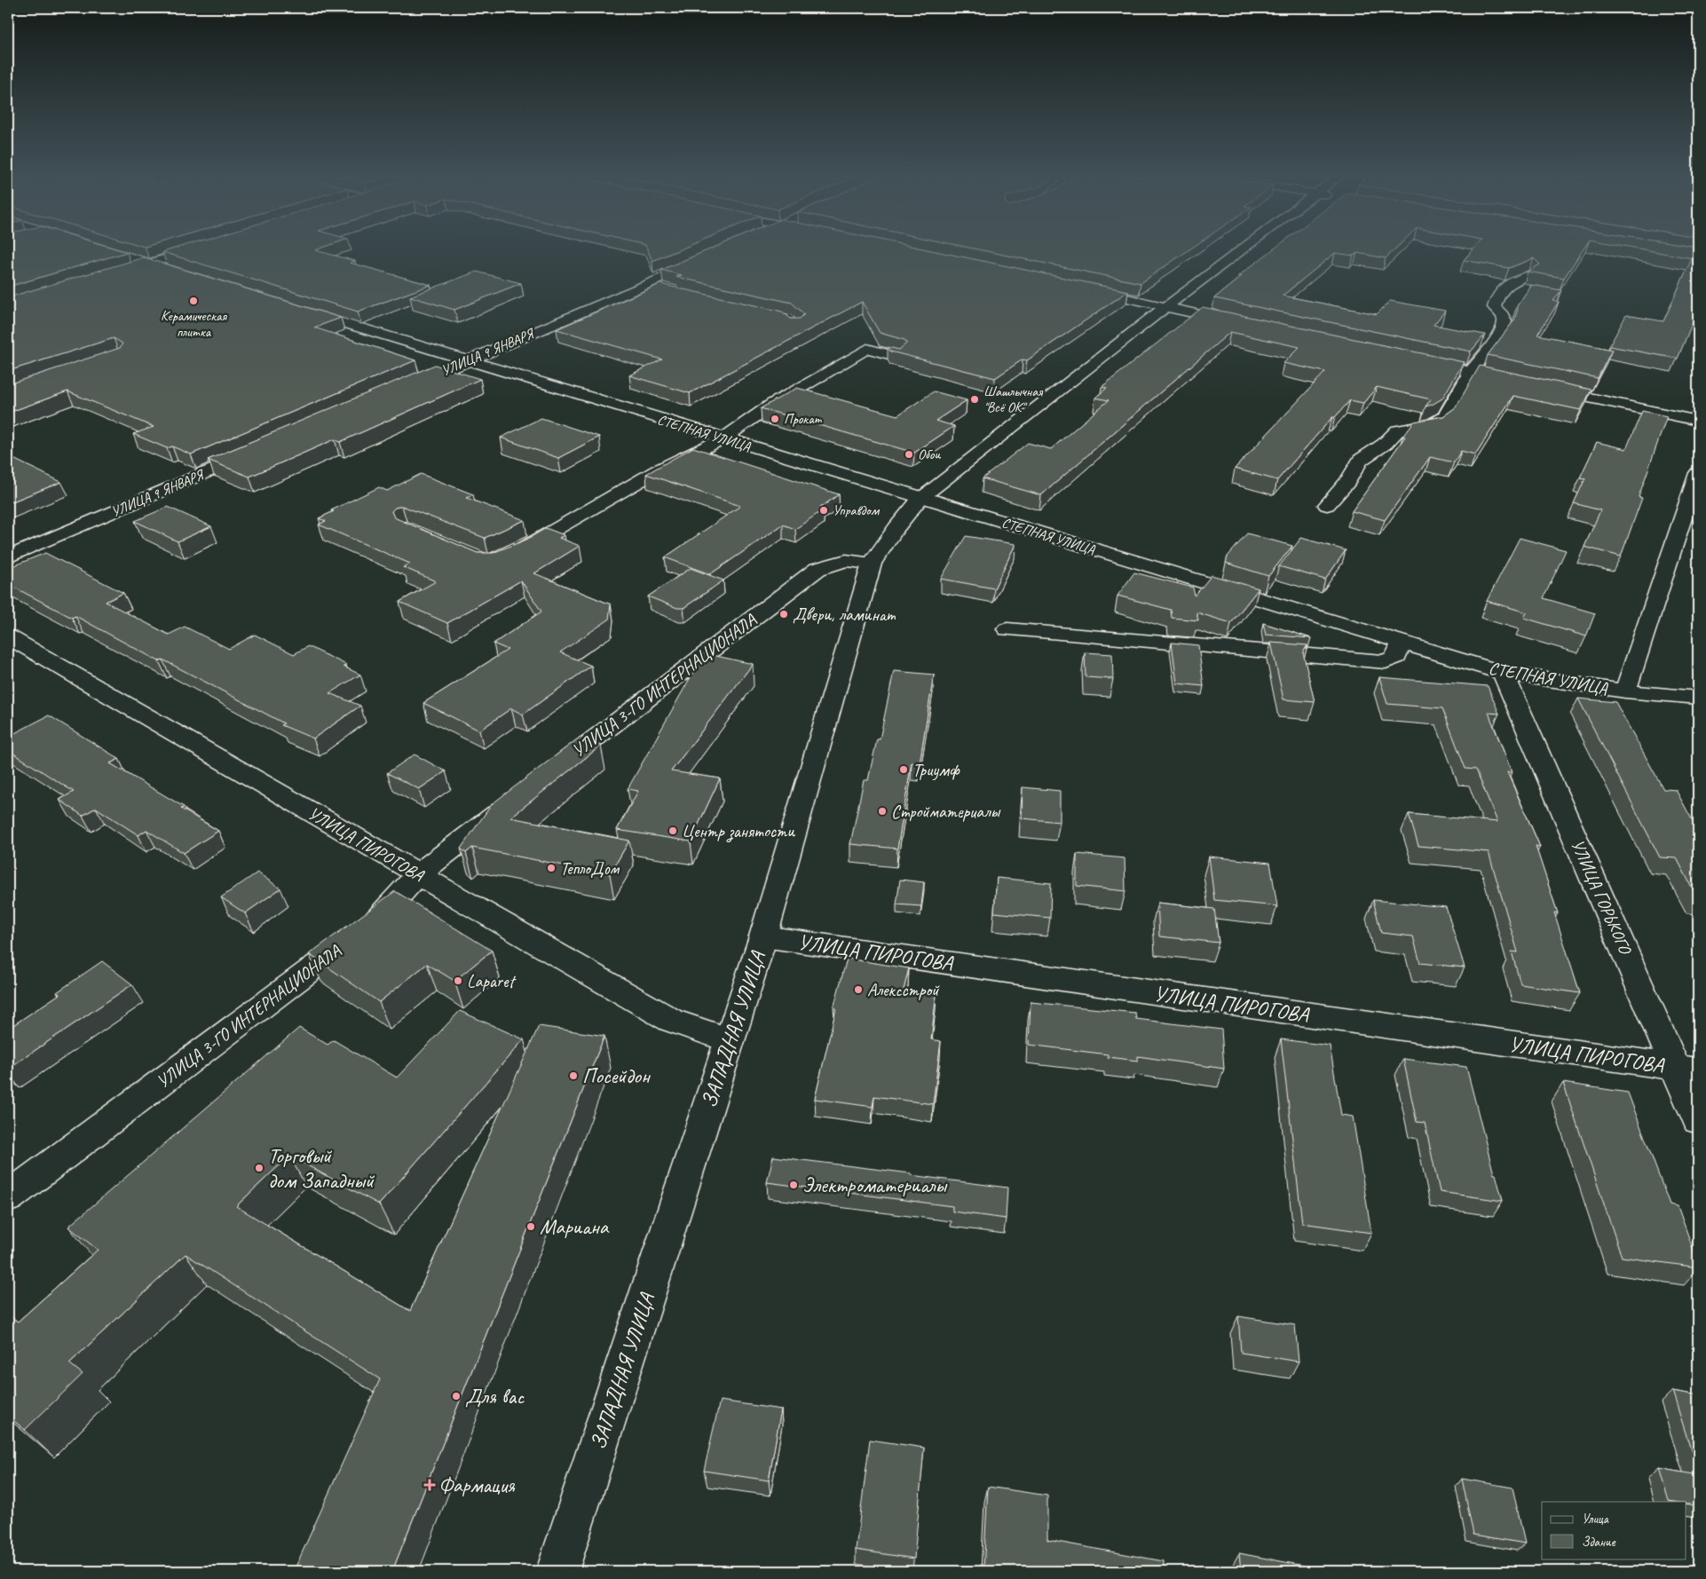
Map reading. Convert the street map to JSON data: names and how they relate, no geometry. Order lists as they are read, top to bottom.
{
  "streets": {
    "street": [
      "УЛИЦА 9 ЯНВАРЯ",
      "СТЕПНАЯ УЛИЦА",
      "УЛИЦА 3-ГО ИНТЕРНАЦИОНАЛА",
      "УЛИЦА ПИРОГОВА",
      "УЛИЦА ГОРЬКОГО",
      "ЗАПАДНАЯ УЛИЦА"
    ]
  },
  "crossings": [
    ["УЛИЦА 9 ЯНВАРЯ", "СТЕПНАЯ УЛИЦА"],
    ["СТЕПНАЯ УЛИЦА", "УЛИЦА ГОРЬКОГО"],
    ["СТЕПНАЯ УЛИЦА", "ЗАПАДНАЯ УЛИЦА"],
    ["УЛИЦА 3-ГО ИНТЕРНАЦИОНАЛА", "УЛИЦА ПИРОГОВА"],
    ["УЛИЦА 3-ГО ИНТЕРНАЦИОНАЛА", "ЗАПАДНАЯ УЛИЦА"],
    ["УЛИЦА ПИРОГОВА", "УЛИЦА ГОРЬКОГО"],
    ["УЛИЦА ПИРОГОВА", "ЗАПАДНАЯ УЛИЦА"]
  ],
  "places": {
    "other": [
      "Керамическая плитка",
      "Шашлычная \"Всё ОК\"",
      "Прокат",
      "Обои",
      "Управдом",
      "Двери, ламинат",
      "Триумф",
      "Стройматериалы",
      "Центр занятости",
      "ТеплоДом",
      "Laparet",
      "Алексстрой",
      "Посейдон",
      "Торговый дом Западный",
      "Электроматериалы",
      "Мариана",
      "Для вас"
    ],
    "health": ["Фармация"]
  },
  "legend": ["Улица", "Здание"]
}
